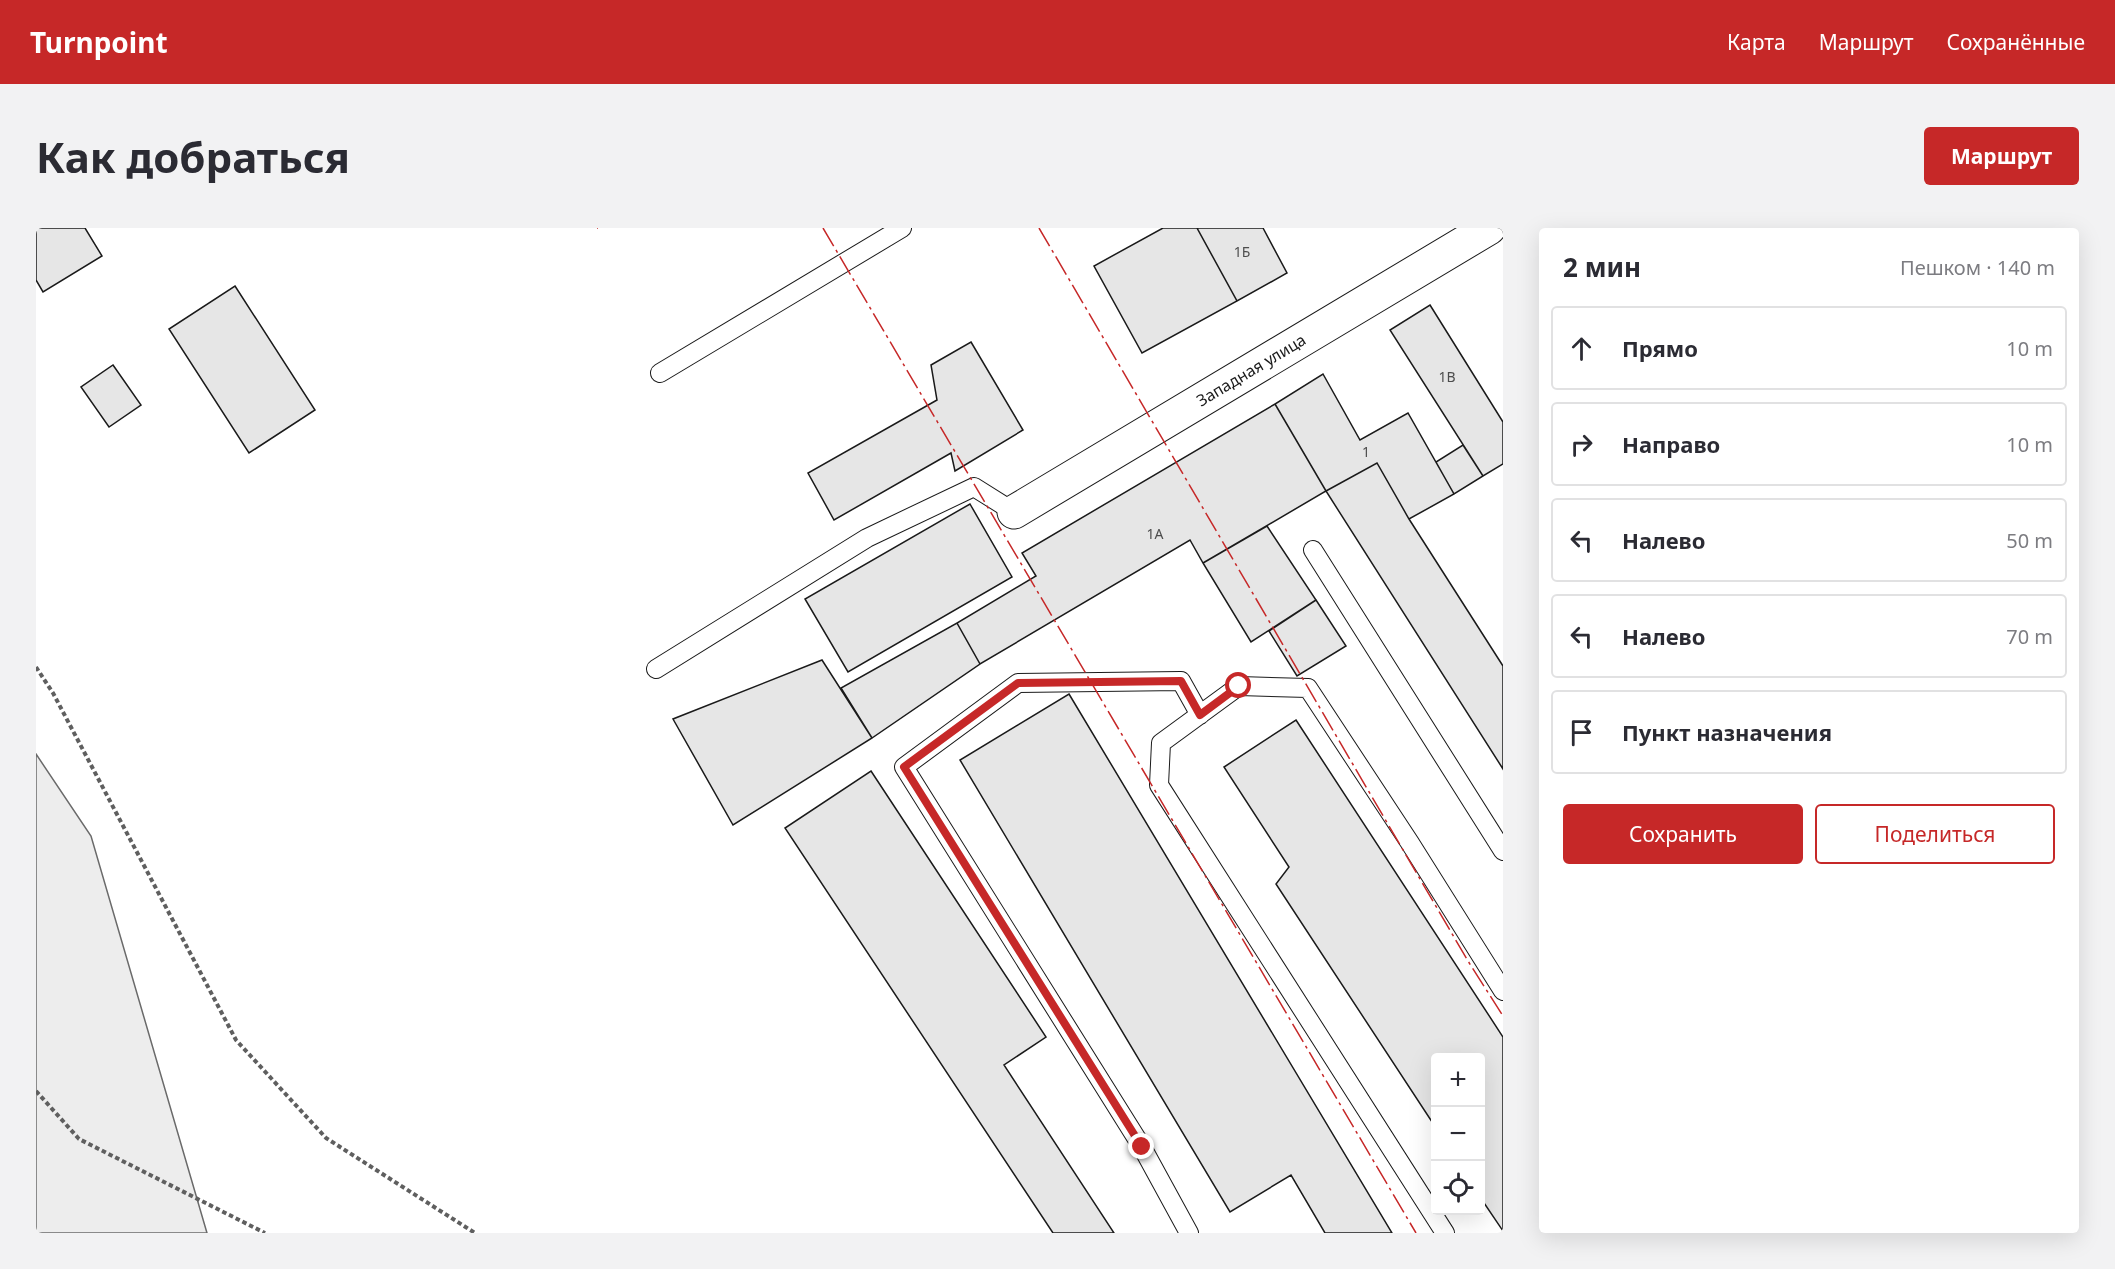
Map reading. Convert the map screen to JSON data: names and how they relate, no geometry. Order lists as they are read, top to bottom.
{
  "streets": {
    "street": ["Западная улица"]
  },
  "house_numbers": [
    "1Б",
    "1В",
    "1",
    "1А"
  ],
  "page": {
    "header": "Turnpoint",
    "nav": ["Карта", "Маршрут", "Сохранённые"],
    "buttons": [
      "Маршрут",
      ["Сохранить", "Поделиться"]
    ],
    "title": "Как добраться",
    "heading": ["2 мин", "Пешком · 140 m"],
    "list": [
      ["Прямо", "10 m"],
      ["Направо", "10 m"],
      ["Налево", "50 m"],
      ["Налево", "70 m"],
      "Пункт назначения"
    ],
    "map_buttons": ["+", "−"]
  }
}
